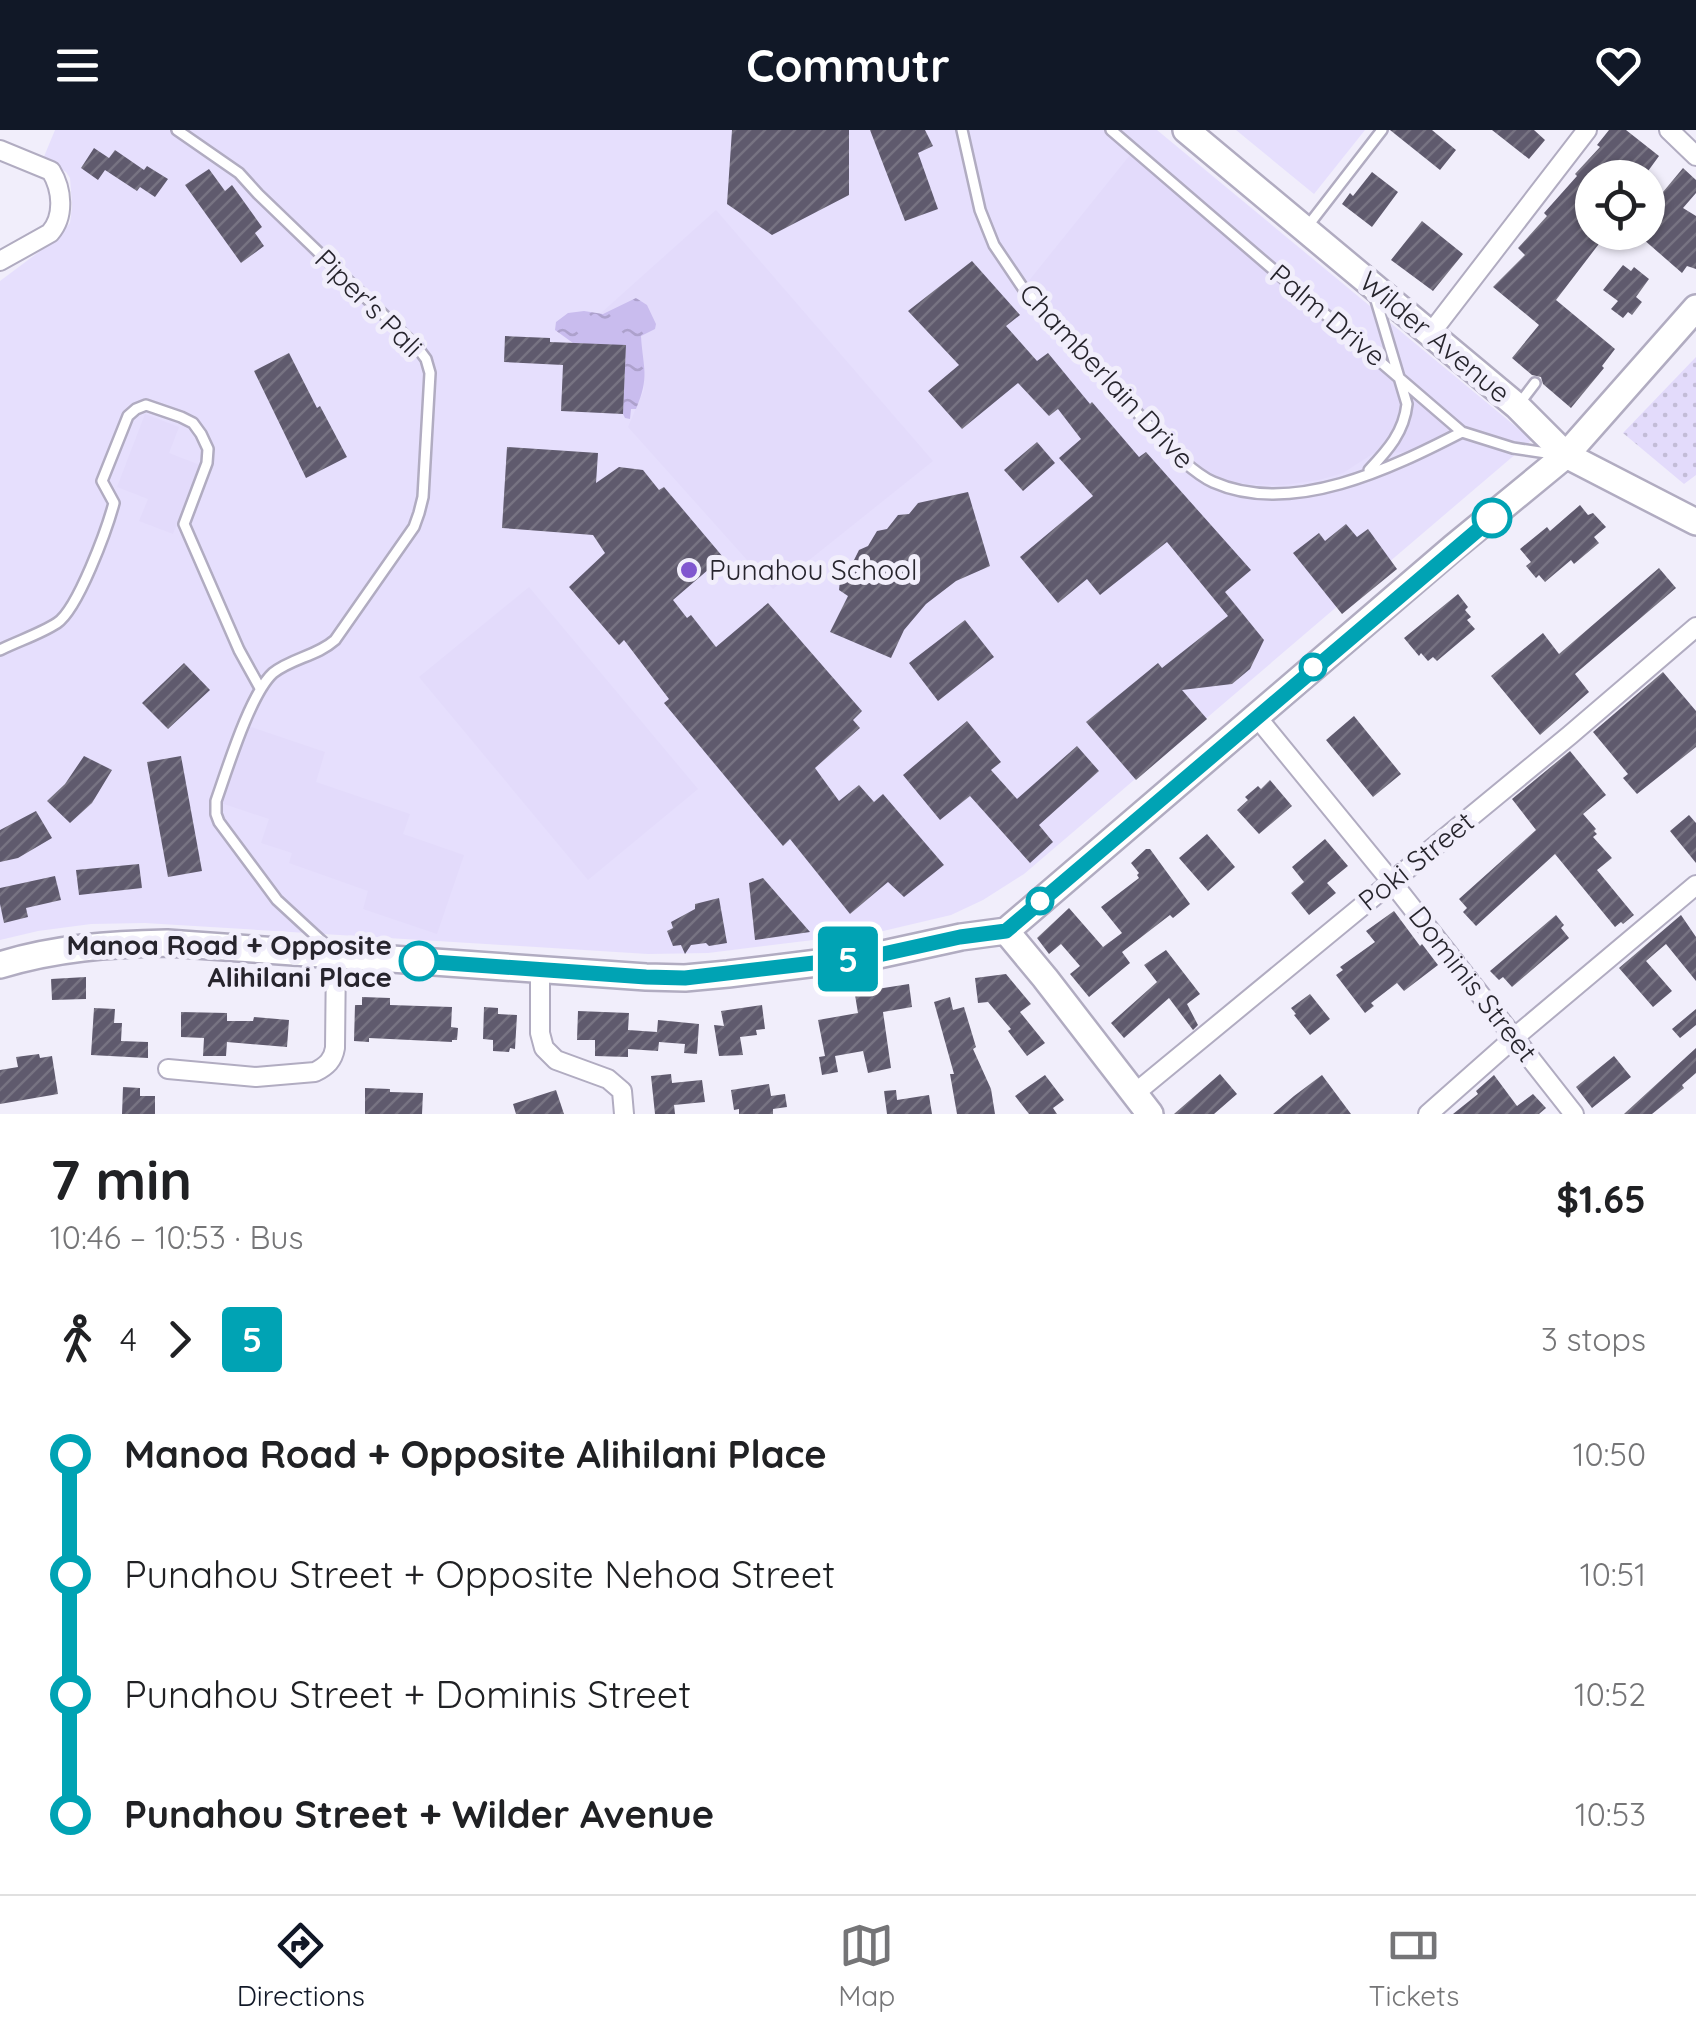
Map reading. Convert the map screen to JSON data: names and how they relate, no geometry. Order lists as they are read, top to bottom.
{
  "streets": {
    "main road": ["Wilder Avenue"],
    "street": ["Poki Street", "Dominis Street"],
    "lane": ["Piper's Pali", "Palm Drive", "Chamberlain Drive"]
  },
  "crossings": [
    ["Palm Drive", "Wilder Avenue"],
    ["Palm Drive", "Chamberlain Drive"],
    ["Poki Street", "Dominis Street"]
  ],
  "places": ["Punahou School", "Manoa Road + Opposite Alihilani Place"],
  "lines": ["bus line 5"],
  "page": {
    "header": "Commutr",
    "on_map": "5",
    "heading": ["7 min", "10:46 – 10:53 · Bus", "$1.65"],
    "legs": ["4", "5", "3 stops"],
    "list": [
      {
        "name": "Manoa Road + Opposite Alihilani Place",
        "value": "10:50"
      },
      {
        "name": "Punahou Street + Opposite Nehoa Street",
        "value": "10:51"
      },
      {
        "name": "Punahou Street + Dominis Street",
        "value": "10:52"
      },
      {
        "name": "Punahou Street + Wilder Avenue",
        "value": "10:53"
      }
    ],
    "tabs": ["Directions", "Map", "Tickets"]
  }
}
